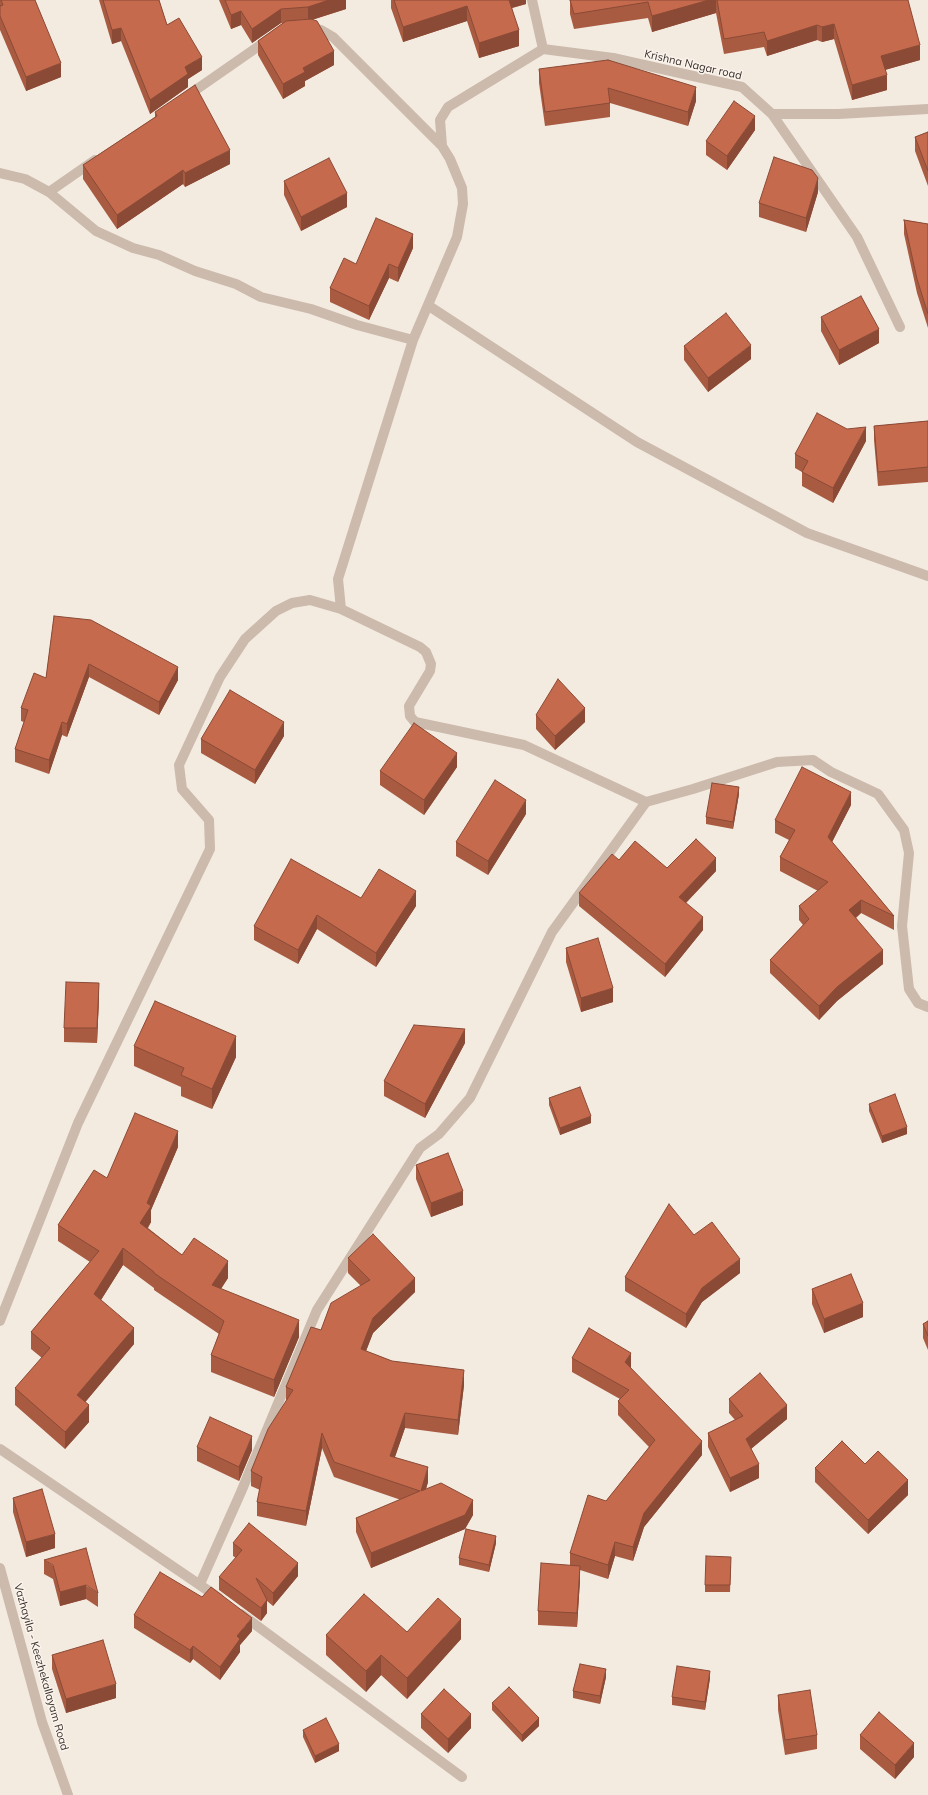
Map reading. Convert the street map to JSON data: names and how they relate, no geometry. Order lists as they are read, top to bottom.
{
  "streets": {
    "street": ["Krishna Nagar road", "Vazhayila - Keezhekallayam Road"]
  }
}
